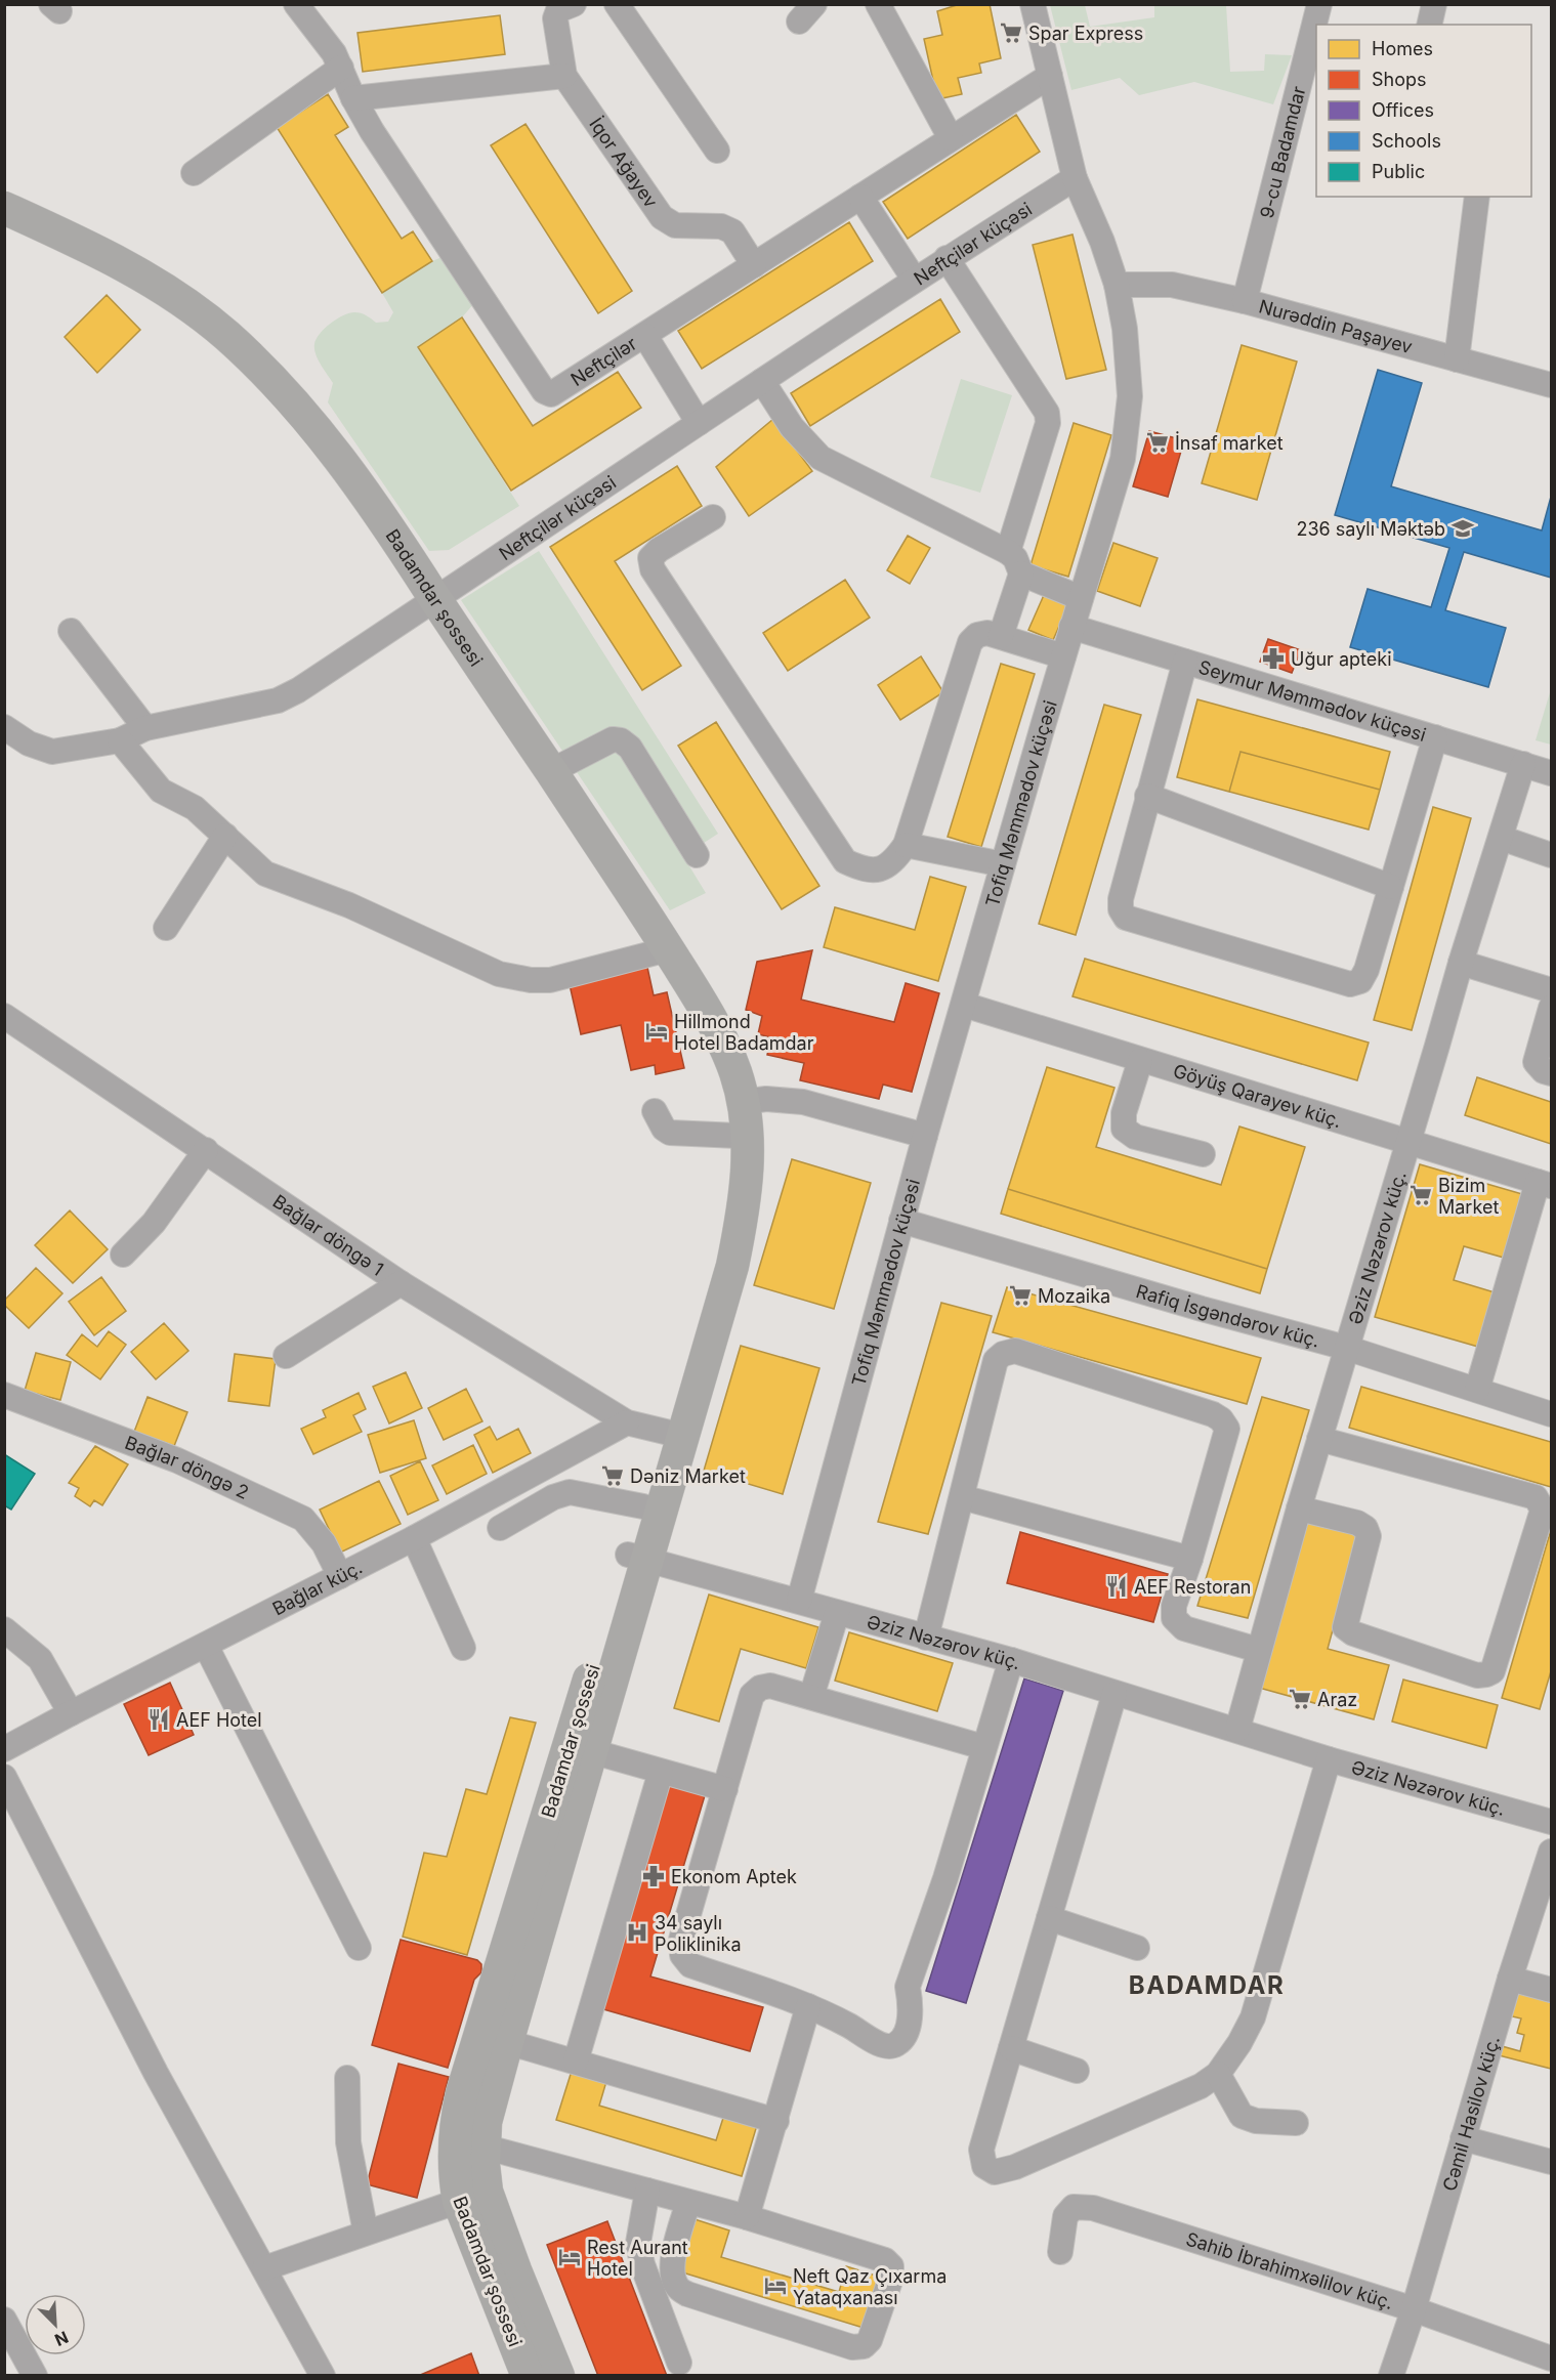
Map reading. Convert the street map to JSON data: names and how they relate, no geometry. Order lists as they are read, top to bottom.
{
  "streets": {
    "main road": ["Badamdar şossesi"],
    "street": [
      "9-cu Badamdar",
      "İqor Ağayev",
      "Neftçilər küçəsi",
      "Nurəddin Paşayev",
      "Neftçilər",
      "Seymur Məmmədov küçəsi",
      "Tofiq Məmmədov küçəsi",
      "Göyüş Qarayev küç.",
      "Bağlar döngə 1",
      "Əziz Nəzərov küç.",
      "Rafiq İsgəndərov küç.",
      "Bağlar döngə 2",
      "Bağlar küç.",
      "Cəmil Hasilov küç.",
      "Sahib İbrahimxəlilov küç."
    ]
  },
  "crossings": [
    ["9-cu Badamdar", "Nurəddin Paşayev"],
    ["İqor Ağayev", "Neftçilər"],
    ["Neftçilər küçəsi", "Badamdar şossesi"],
    ["Neftçilər küçəsi", "Tofiq Məmmədov küçəsi"],
    ["Nurəddin Paşayev", "Tofiq Məmmədov küçəsi"],
    ["Neftçilər", "Tofiq Məmmədov küçəsi"],
    ["Badamdar şossesi", "Bağlar döngə 1"],
    ["Badamdar şossesi", "Əziz Nəzərov küç."],
    ["Seymur Məmmədov küçəsi", "Tofiq Məmmədov küçəsi"],
    ["Seymur Məmmədov küçəsi", "Əziz Nəzərov küç."],
    ["Tofiq Məmmədov küçəsi", "Göyüş Qarayev küç."],
    ["Tofiq Məmmədov küçəsi", "Əziz Nəzərov küç."],
    ["Tofiq Məmmədov küçəsi", "Rafiq İsgəndərov küç."],
    ["Göyüş Qarayev küç.", "Əziz Nəzərov küç."],
    ["Bağlar döngə 1", "Bağlar küç."],
    ["Əziz Nəzərov küç.", "Rafiq İsgəndərov küç."],
    ["Bağlar döngə 2", "Bağlar küç."],
    ["Cəmil Hasilov küç.", "Sahib İbrahimxəlilov küç."]
  ],
  "districts": ["BADAMDAR"],
  "places": {
    "supermarket": [
      "Spar Express",
      "İnsaf market",
      "Bizim Market",
      "Mozaika",
      "Dəniz Market",
      "Araz"
    ],
    "school or university": ["236 saylı Məktəb"],
    "pharmacy": ["Uğur apteki", "Ekonom Aptek"],
    "hotel": ["Hillmond Hotel Badamdar", "Rest Aurant Hotel", "Neft Qaz Çıxarma Yataqxanası"],
    "restaurant": ["AEF Restoran", "AEF Hotel"],
    "hospital": ["34 saylı Poliklinika"]
  },
  "legend": [
    "Homes",
    "Shops",
    "Offices",
    "Schools",
    "Public"
  ],
  "north": "bottom right"
}
